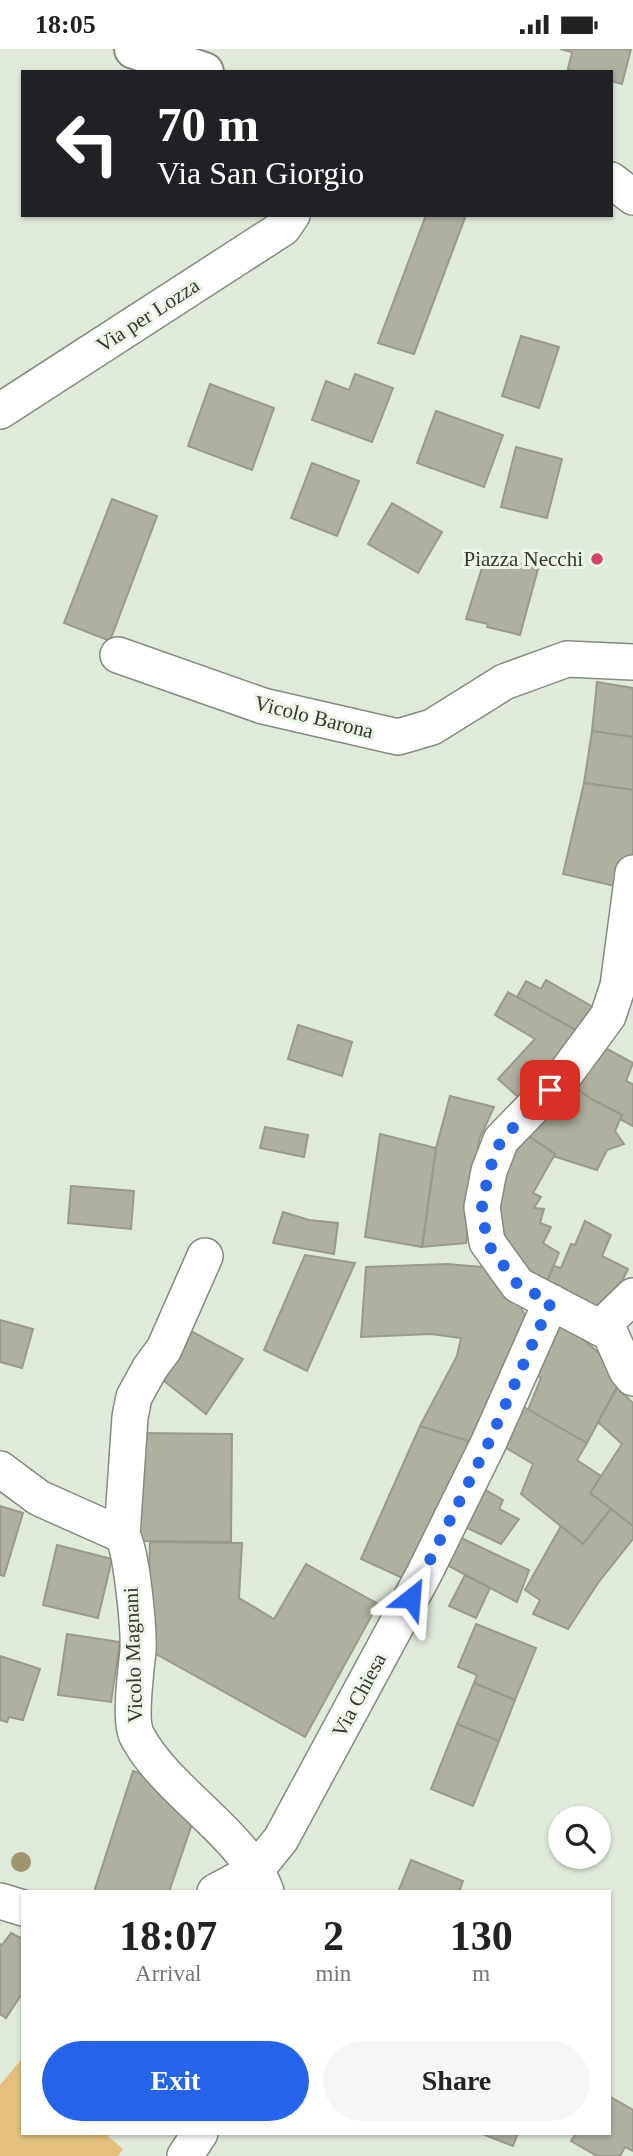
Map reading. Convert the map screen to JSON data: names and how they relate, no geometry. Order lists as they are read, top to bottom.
{
  "streets": {
    "street": [
      "Via per Lozza",
      "Vicolo Barona",
      "Vicolo Magnani",
      "Via Chiesa"
    ]
  },
  "crossings": [
    ["Vicolo Magnani", "Via Chiesa"]
  ],
  "places": ["Piazza Necchi"],
  "page": {
    "status": "18:05",
    "turn": ["70 m", "Via San Giorgio"],
    "eta": [
      "18:07",
      "Arrival",
      "2",
      "min",
      "130",
      "m"
    ],
    "buttons": ["Exit", "Share"]
  }
}
